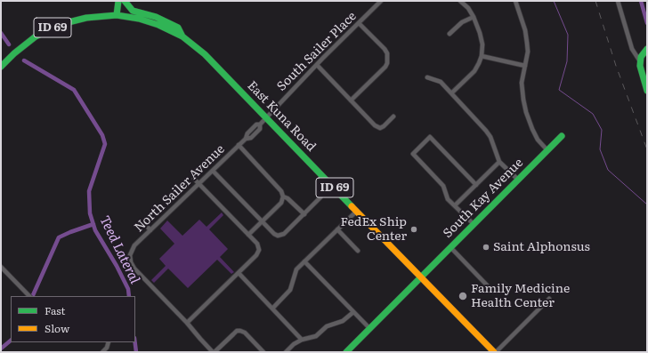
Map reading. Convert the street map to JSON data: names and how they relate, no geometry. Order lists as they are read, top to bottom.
{
  "streets": {
    "main road": ["ID 69", "East Kuna Road", "South Kay Avenue"],
    "street": ["South Sailer Place", "North Sailer Avenue"]
  },
  "crossings": [
    ["ID 69", "East Kuna Road"],
    ["ID 69", "South Kay Avenue"],
    ["South Sailer Place", "East Kuna Road"],
    ["South Sailer Place", "North Sailer Avenue"],
    ["East Kuna Road", "North Sailer Avenue"],
    ["East Kuna Road", "South Kay Avenue"]
  ],
  "water": ["Teed Lateral"],
  "places": ["FedEx Ship Center", "Saint Alphonsus", "Family Medicine Health Center"],
  "legend": ["Fast", "Slow"]
}
